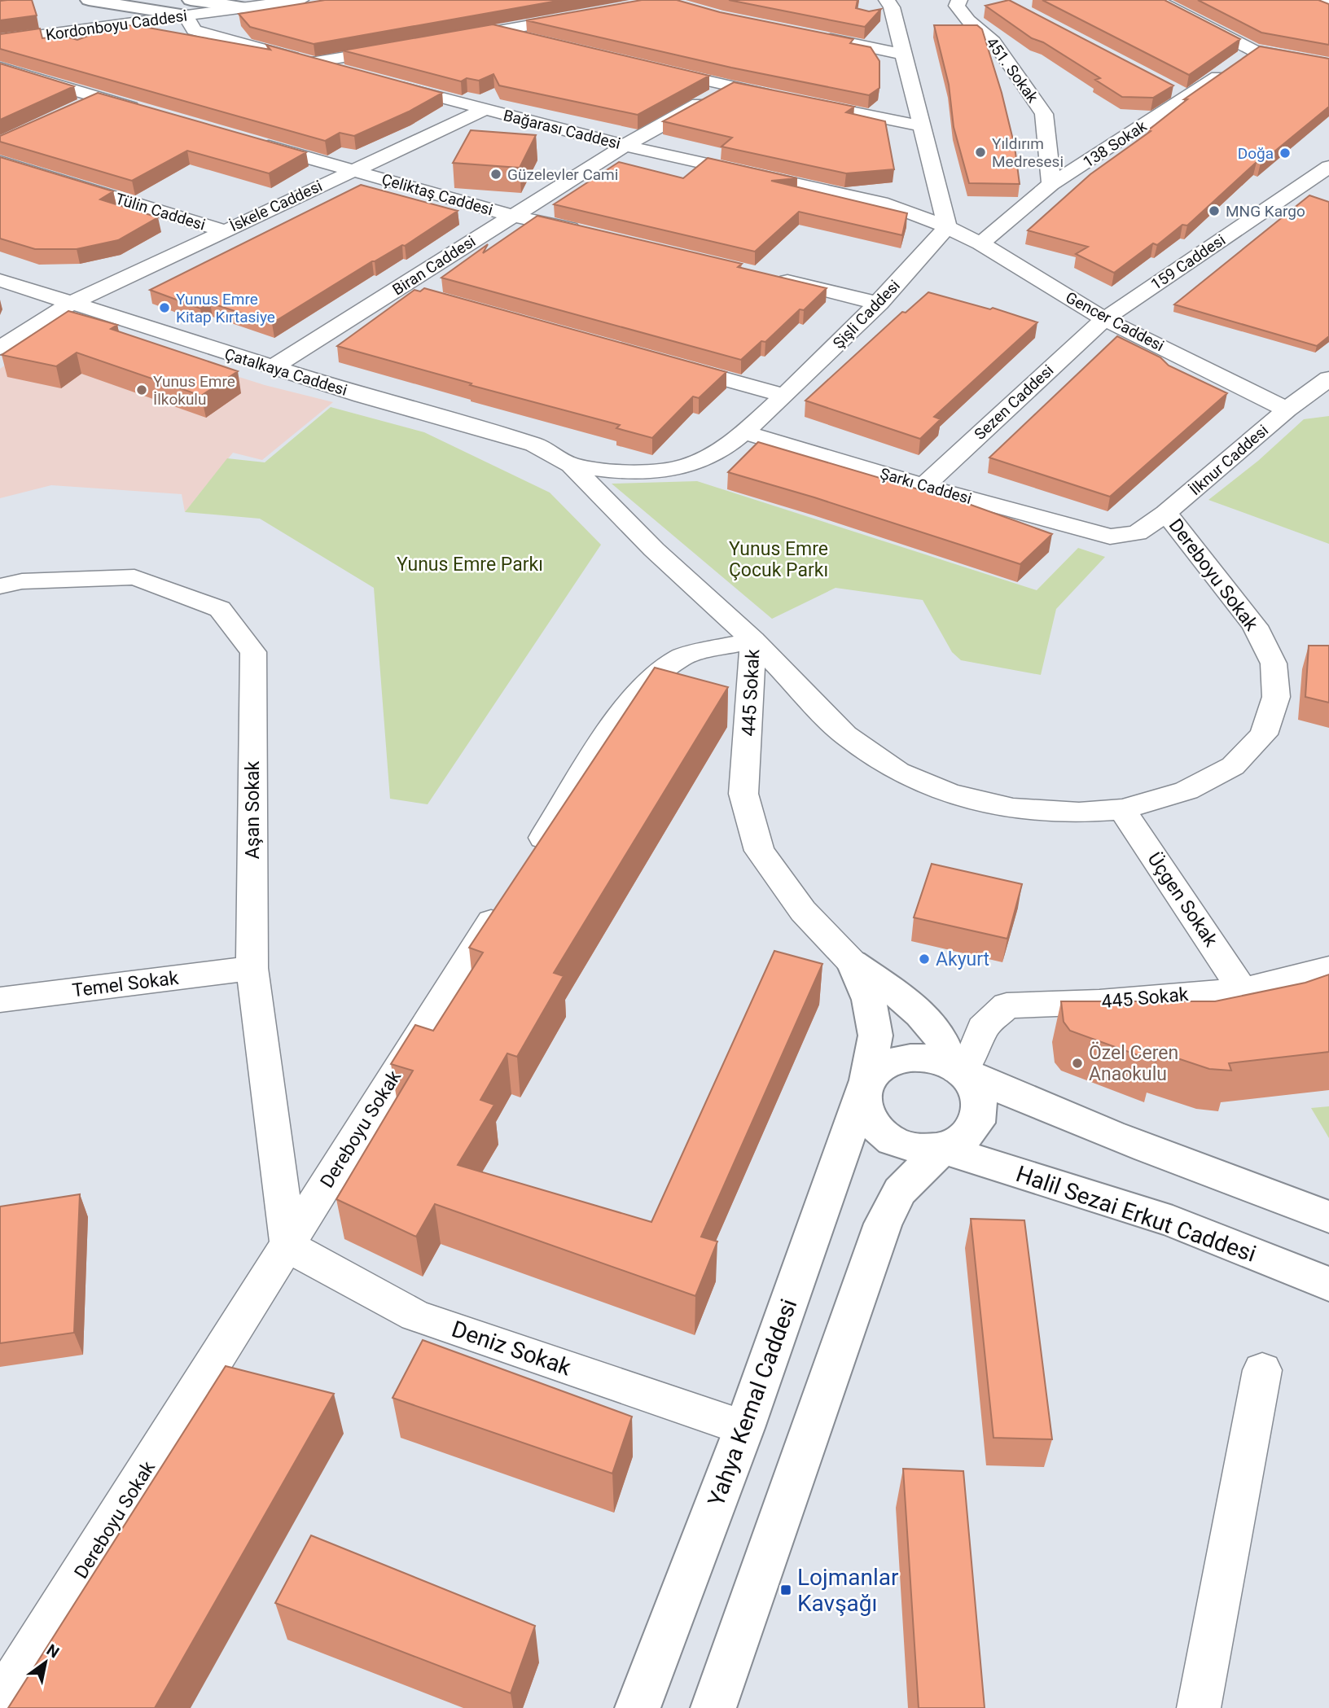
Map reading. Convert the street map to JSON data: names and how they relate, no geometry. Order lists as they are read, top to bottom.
{
  "streets": {
    "main road": ["445 Sokak", "Halil Sezai Erkut Caddesi", "Yahya Kemal Caddesi"],
    "street": [
      "Kordonboyu Caddesi",
      "451. Sokak",
      "Bağarası Caddesi",
      "138 Sokak",
      "Çeliktaş Caddesi",
      "İskele Caddesi",
      "Tülin Caddesi",
      "159 Caddesi",
      "Biran Caddesi",
      "Şişli Caddesi",
      "Gencer Caddesi",
      "Çatalkaya Caddesi",
      "Sezen Caddesi",
      "İlknur Caddesi",
      "Şarkı Caddesi",
      "Dereboyu Sokak",
      "Aşan Sokak",
      "Üçgen Sokak",
      "Temel Sokak",
      "Deniz Sokak"
    ]
  },
  "crossings": [
    ["451. Sokak", "138 Sokak"],
    ["Bağarası Caddesi", "İskele Caddesi"],
    ["Bağarası Caddesi", "Biran Caddesi"],
    ["Bağarası Caddesi", "Şişli Caddesi"],
    ["Bağarası Caddesi", "Gencer Caddesi"],
    ["138 Sokak", "Gencer Caddesi"],
    ["Çeliktaş Caddesi", "İskele Caddesi"],
    ["Çeliktaş Caddesi", "Biran Caddesi"],
    ["İskele Caddesi", "Tülin Caddesi"],
    ["İskele Caddesi", "Çatalkaya Caddesi"],
    ["159 Caddesi", "Gencer Caddesi"],
    ["159 Caddesi", "Sezen Caddesi"],
    ["Biran Caddesi", "Çatalkaya Caddesi"],
    ["Şişli Caddesi", "Gencer Caddesi"],
    ["Şişli Caddesi", "Çatalkaya Caddesi"],
    ["Şişli Caddesi", "Şarkı Caddesi"],
    ["Şişli Caddesi", "445 Sokak"],
    ["Gencer Caddesi", "Sezen Caddesi"],
    ["Gencer Caddesi", "İlknur Caddesi"],
    ["Çatalkaya Caddesi", "445 Sokak"],
    ["Sezen Caddesi", "Şarkı Caddesi"],
    ["İlknur Caddesi", "Şarkı Caddesi"],
    ["İlknur Caddesi", "Dereboyu Sokak"],
    ["Dereboyu Sokak", "445 Sokak"],
    ["Dereboyu Sokak", "Aşan Sokak"],
    ["Dereboyu Sokak", "Üçgen Sokak"],
    ["Dereboyu Sokak", "Deniz Sokak"],
    ["445 Sokak", "Üçgen Sokak"],
    ["445 Sokak", "Halil Sezai Erkut Caddesi"],
    ["445 Sokak", "Yahya Kemal Caddesi"],
    ["Aşan Sokak", "Temel Sokak"],
    ["Aşan Sokak", "Deniz Sokak"],
    ["Halil Sezai Erkut Caddesi", "Yahya Kemal Caddesi"],
    ["Deniz Sokak", "Yahya Kemal Caddesi"]
  ],
  "parks": ["Yunus Emre Çocuk Parkı", "Yunus Emre Parkı"],
  "places": {
    "other": [
      "Yıldırım Medresesi",
      "Doğa",
      "Güzelevler Cami",
      "MNG Kargo",
      "Yunus Emre Kitap Kırtasiye",
      "Yunus Emre İlkokulu",
      "Akyurt",
      "Özel Ceren Anaokulu"
    ],
    "transit": ["Lojmanlar Kavşağı"]
  },
  "north": "top right"
}
